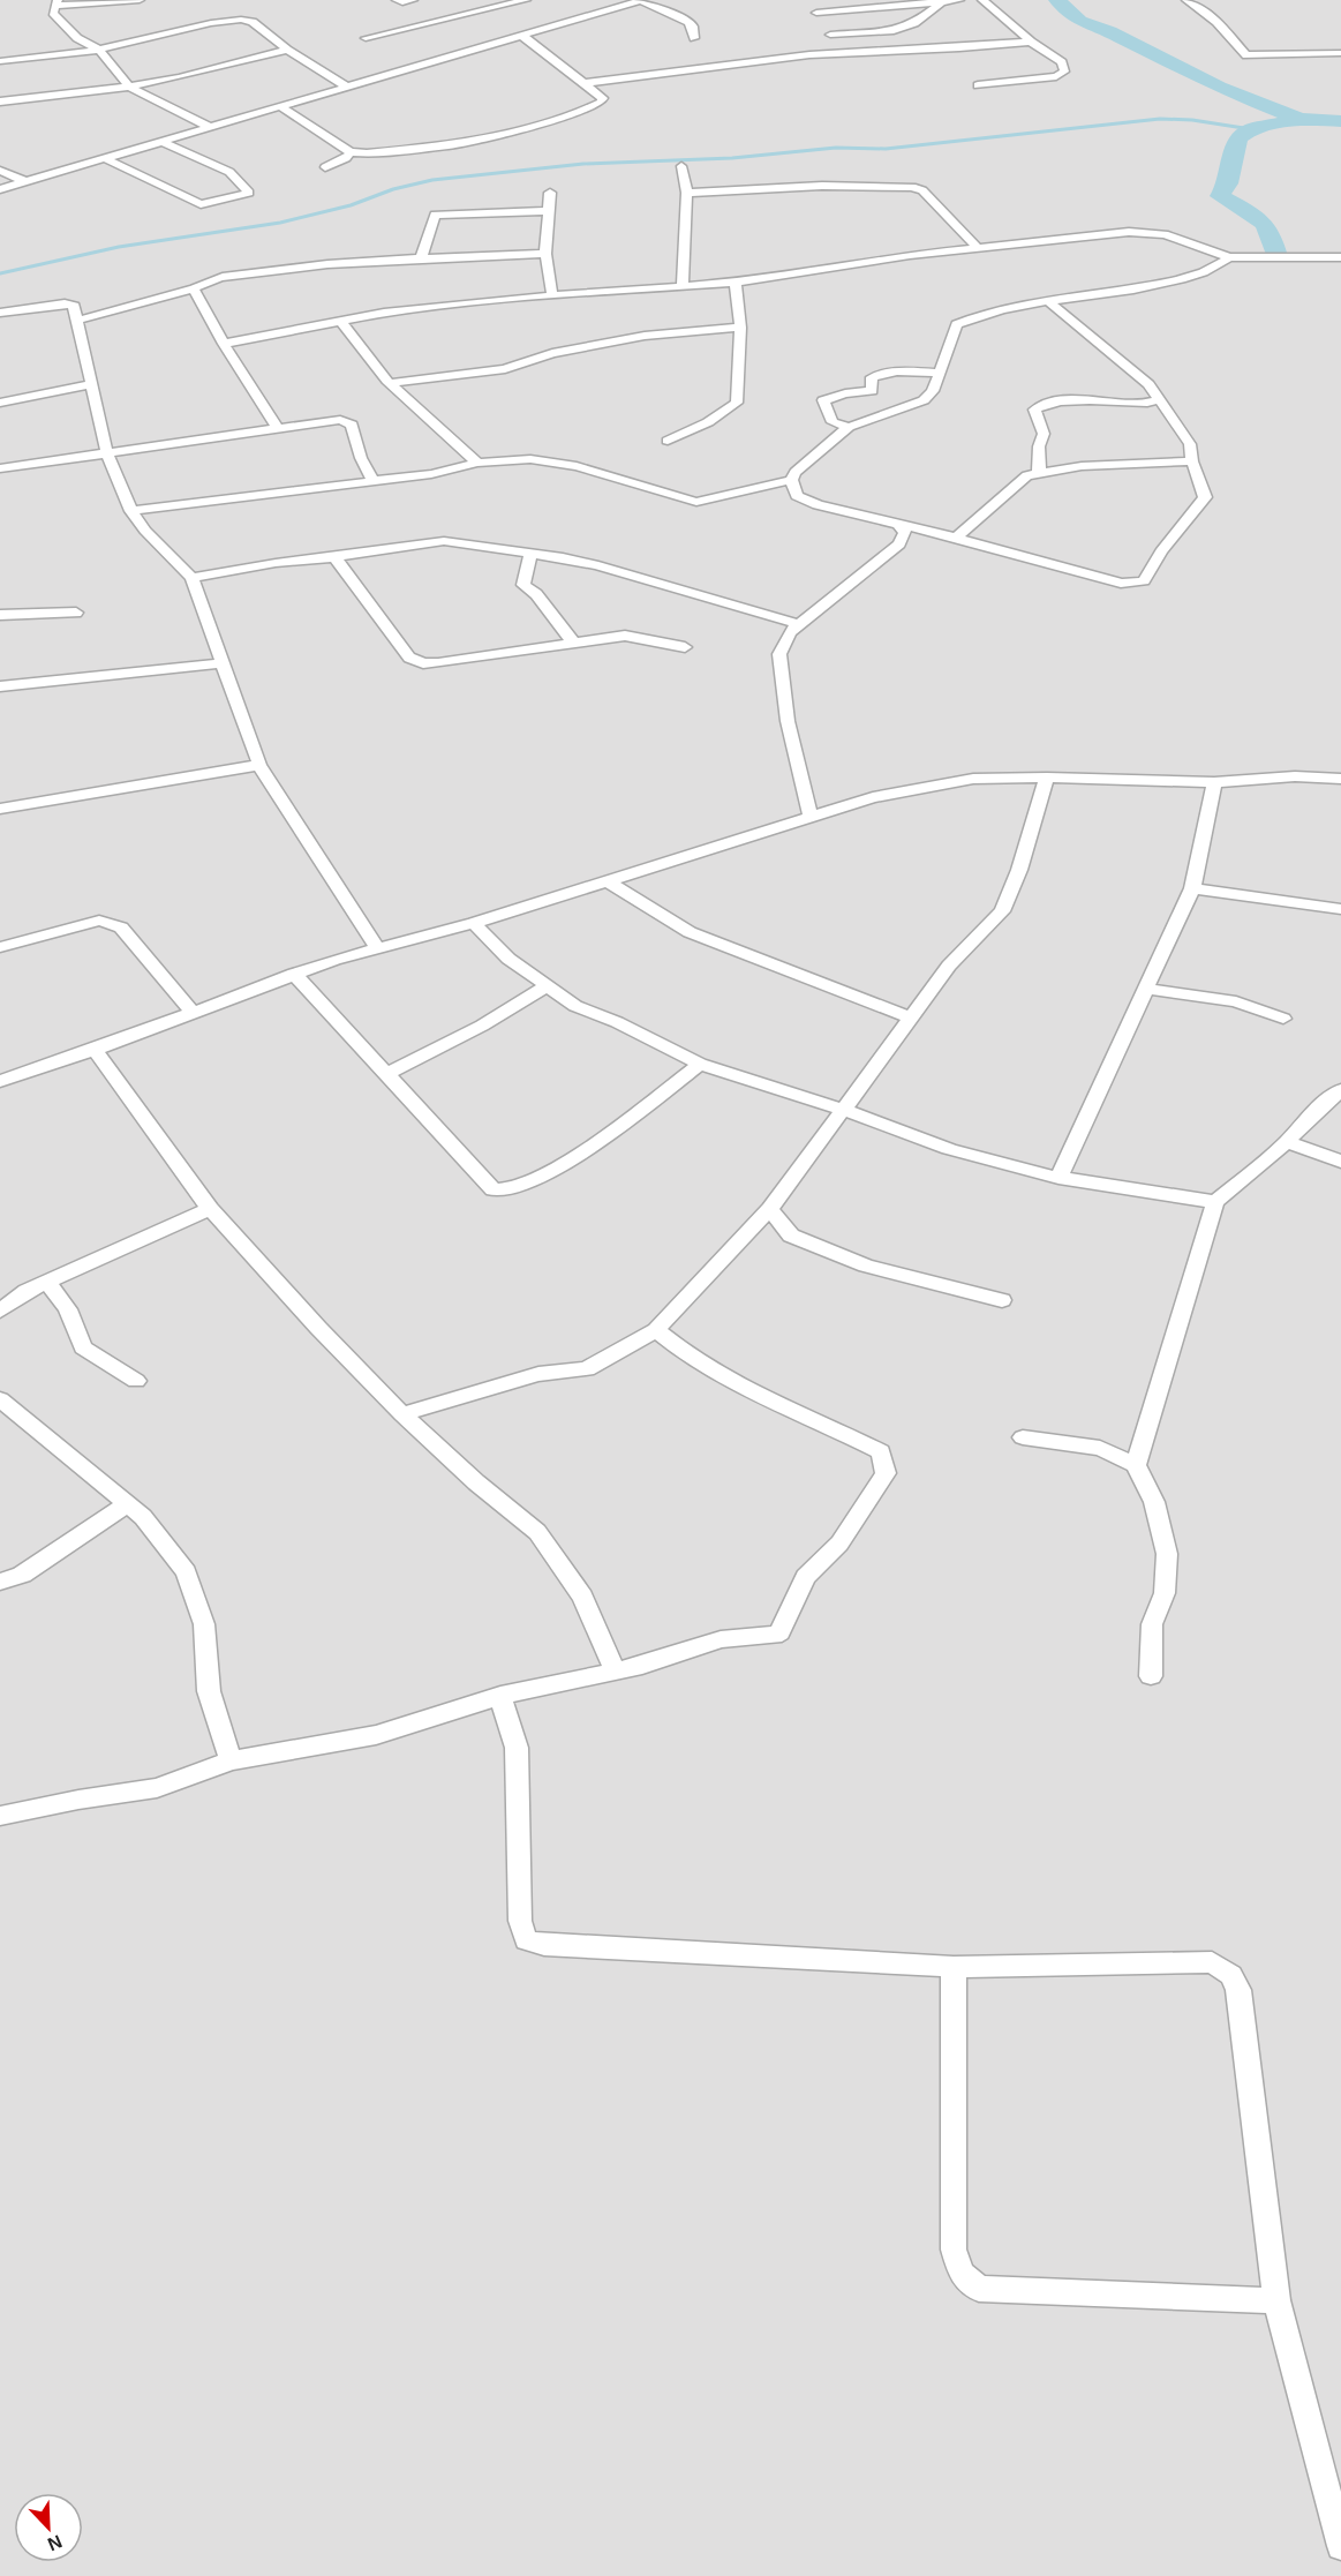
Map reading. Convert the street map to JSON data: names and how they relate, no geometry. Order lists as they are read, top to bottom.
{
  "north": "bottom right"
}
